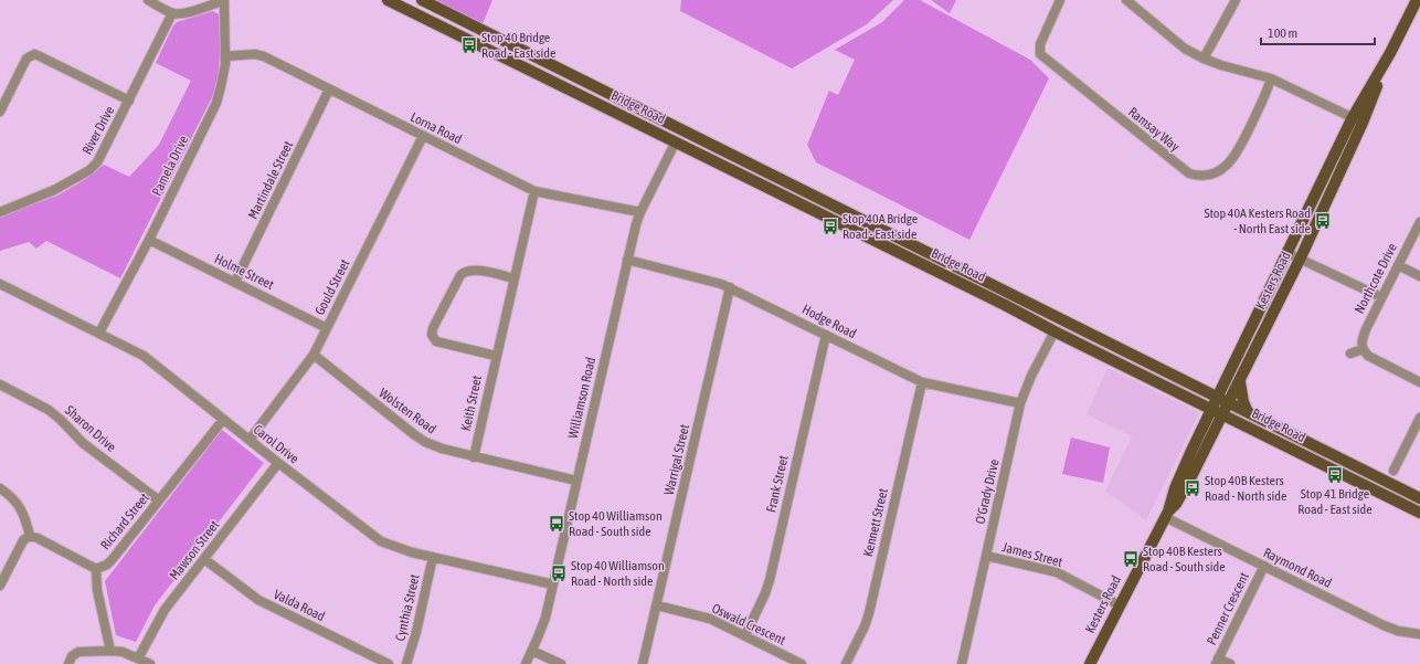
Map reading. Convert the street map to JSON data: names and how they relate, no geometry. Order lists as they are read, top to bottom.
{
  "streets": {
    "main road": ["Bridge Road", "Kesters Road"],
    "street": [
      "Lorna Road",
      "Ramsay Way",
      "River Drive",
      "Pamela Drive",
      "Martindale Street",
      "Holme Street",
      "Northcote Drive",
      "Gould Street",
      "Hodge Road",
      "Williamson Road",
      "Keith Street",
      "Wolsten Road",
      "Sharon Drive",
      "Carol Drive",
      "Warrigal Street",
      "Frank Street",
      "O'Grady Drive",
      "Richard Street",
      "Kennett Street",
      "Mawson Street",
      "James Street",
      "Raymond Road",
      "Valda Road",
      "Cynthia Street",
      "Penner Crescent",
      "Oswald Crescent"
    ]
  },
  "crossings": [
    ["Bridge Road", "Kesters Road"],
    ["Bridge Road", "Williamson Road"],
    ["Bridge Road", "O'Grady Drive"],
    ["Lorna Road", "Pamela Drive"],
    ["Lorna Road", "Martindale Street"],
    ["Lorna Road", "Gould Street"],
    ["Lorna Road", "Williamson Road"],
    ["Lorna Road", "Keith Street"],
    ["Pamela Drive", "Holme Street"],
    ["Pamela Drive", "Carol Drive"],
    ["Martindale Street", "Holme Street"],
    ["Holme Street", "Gould Street"],
    ["Kesters Road", "James Street"],
    ["Kesters Road", "Raymond Road"],
    ["Gould Street", "Wolsten Road"],
    ["Gould Street", "Carol Drive"],
    ["Hodge Road", "Williamson Road"],
    ["Hodge Road", "Warrigal Street"],
    ["Hodge Road", "Frank Street"],
    ["Hodge Road", "O'Grady Drive"],
    ["Hodge Road", "Kennett Street"],
    ["Williamson Road", "Wolsten Road"],
    ["Williamson Road", "Carol Drive"],
    ["Keith Street", "Wolsten Road"],
    ["Sharon Drive", "Richard Street"],
    ["Carol Drive", "Richard Street"],
    ["Carol Drive", "Mawson Street"],
    ["Carol Drive", "Cynthia Street"],
    ["Warrigal Street", "Oswald Crescent"],
    ["Frank Street", "Oswald Crescent"],
    ["O'Grady Drive", "James Street"],
    ["Mawson Street", "Valda Road"],
    ["Raymond Road", "Penner Crescent"]
  ],
  "places": {
    "bus stop": [
      "Stop 40 Bridge Road - East side",
      "Stop 40A Kesters Road - North East side",
      "Stop 40A Bridge Road - East side",
      "Stop 41 Bridge Road - East side",
      "Stop 40B Kesters Road - North side",
      "Stop 40 Williamson Road - South side",
      "Stop 40B Kesters Road - South side",
      "Stop 40 Williamson Road - North side"
    ]
  },
  "scale_bar": "100 m"
}
